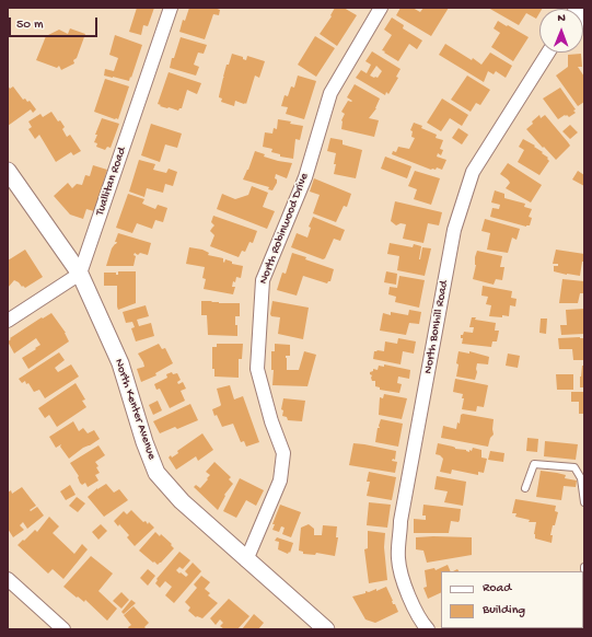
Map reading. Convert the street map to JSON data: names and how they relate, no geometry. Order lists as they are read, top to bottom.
{
  "streets": {
    "street": [
      "Tuallitan Road",
      "North Robinwood Drive",
      "North Bonhill Road",
      "North Kenter Avenue"
    ]
  },
  "crossings": [
    ["Tuallitan Road", "North Kenter Avenue"],
    ["North Robinwood Drive", "North Kenter Avenue"]
  ],
  "legend": ["Road", "Building"],
  "scale_bar": "50 m",
  "north": "top"
}
